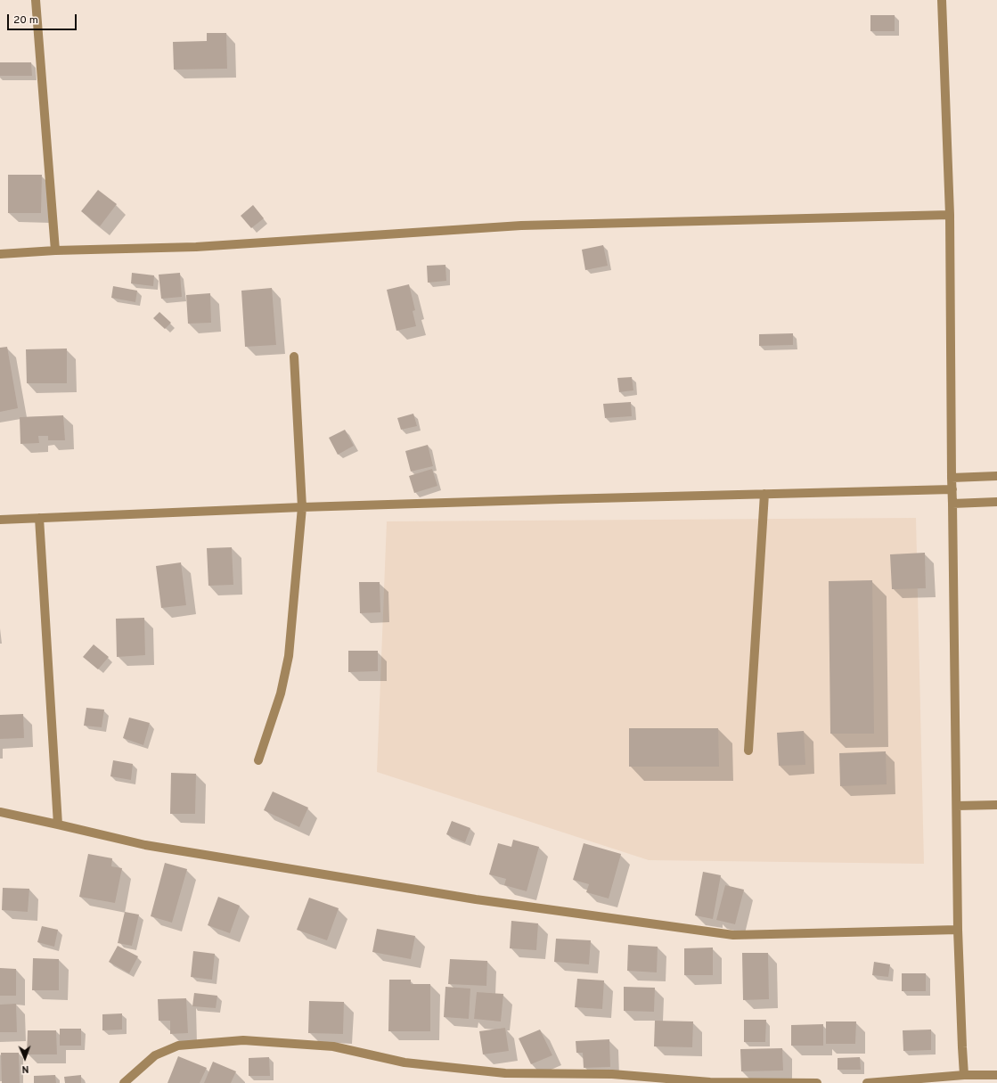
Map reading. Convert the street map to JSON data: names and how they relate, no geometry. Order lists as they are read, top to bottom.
{
  "scale_bar": "20 m",
  "north": "bottom"
}
